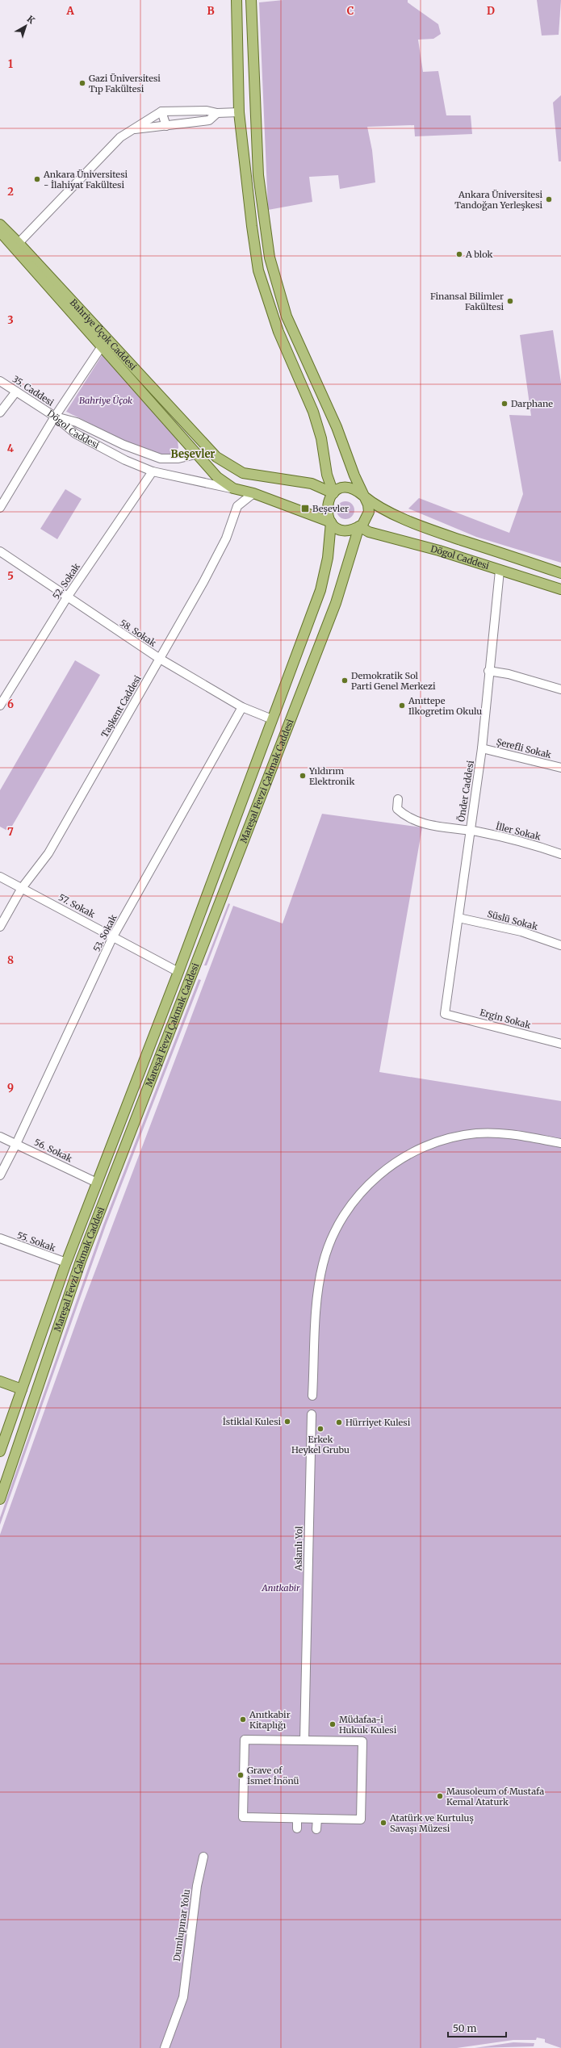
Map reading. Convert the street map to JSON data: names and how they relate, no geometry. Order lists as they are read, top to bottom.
{
  "streets": {
    "main road": ["Bahriye Üçok Caddesi", "Dögol Caddesi", "Mareşal Fevzi Çakmak Caddesi"],
    "street": [
      "35. Caddesi",
      "52. Sokak",
      "58. Sokak",
      "Taşkent Caddesi",
      "Şerefli Sokak",
      "Önder Caddesi",
      "İller Sokak",
      "57. Sokak",
      "Süslü Sokak",
      "53. Sokak",
      "Ergin Sokak",
      "56. Sokak",
      "55. Sokak",
      "Aslanlı Yol",
      "Dumlupınar Yolu"
    ]
  },
  "crossings": [
    ["Bahriye Üçok Caddesi", "Dögol Caddesi"],
    ["35. Caddesi", "Dögol Caddesi"],
    ["Dögol Caddesi", "52. Sokak"],
    ["Dögol Caddesi", "Taşkent Caddesi"],
    ["Dögol Caddesi", "Mareşal Fevzi Çakmak Caddesi"],
    ["Dögol Caddesi", "Önder Caddesi"],
    ["52. Sokak", "58. Sokak"],
    ["58. Sokak", "Taşkent Caddesi"],
    ["58. Sokak", "Mareşal Fevzi Çakmak Caddesi"],
    ["58. Sokak", "53. Sokak"],
    ["Taşkent Caddesi", "57. Sokak"],
    ["Şerefli Sokak", "Önder Caddesi"],
    ["Mareşal Fevzi Çakmak Caddesi", "57. Sokak"],
    ["Mareşal Fevzi Çakmak Caddesi", "56. Sokak"],
    ["Mareşal Fevzi Çakmak Caddesi", "55. Sokak"],
    ["Önder Caddesi", "İller Sokak"],
    ["Önder Caddesi", "Süslü Sokak"],
    ["Önder Caddesi", "Ergin Sokak"],
    ["57. Sokak", "53. Sokak"],
    ["53. Sokak", "56. Sokak"]
  ],
  "districts": ["Beşevler"],
  "parks": ["Bahriye Üçok", "Anıtkabir"],
  "places": {
    "other": [
      "Gazi Üniversitesi Tıp Fakültesi",
      "Ankara Üniversitesi - İlahiyat Fakültesi",
      "Ankara Üniversitesi Tandoğan Yerleşkesi",
      "A blok",
      "Finansal Bilimler Fakültesi",
      "Darphane",
      "Demokratik Sol Parti Genel Merkezi",
      "Anıttepe Ilkogretim Okulu",
      "Yıldırım Elektronik",
      "İstiklal Kulesi",
      "Hürriyet Kulesi",
      "Erkek Heykel Grubu",
      "Anıtkabir Kitaplığı",
      "Müdafaa-i Hukuk Kulesi",
      "Grave of İsmet İnönü",
      "Mausoleum of Mustafa Kemal Ataturk",
      "Atatürk ve Kurtuluş Savaşı Müzesi"
    ],
    "transit": ["Beşevler"]
  },
  "scale_bar": "50 m",
  "north": "top right",
  "grid": {
    "columns": [
      "A",
      "B",
      "C",
      "D"
    ],
    "rows": [
      "1",
      "2",
      "3",
      "4",
      "5",
      "6",
      "7",
      "8",
      "9"
    ]
  }
}
